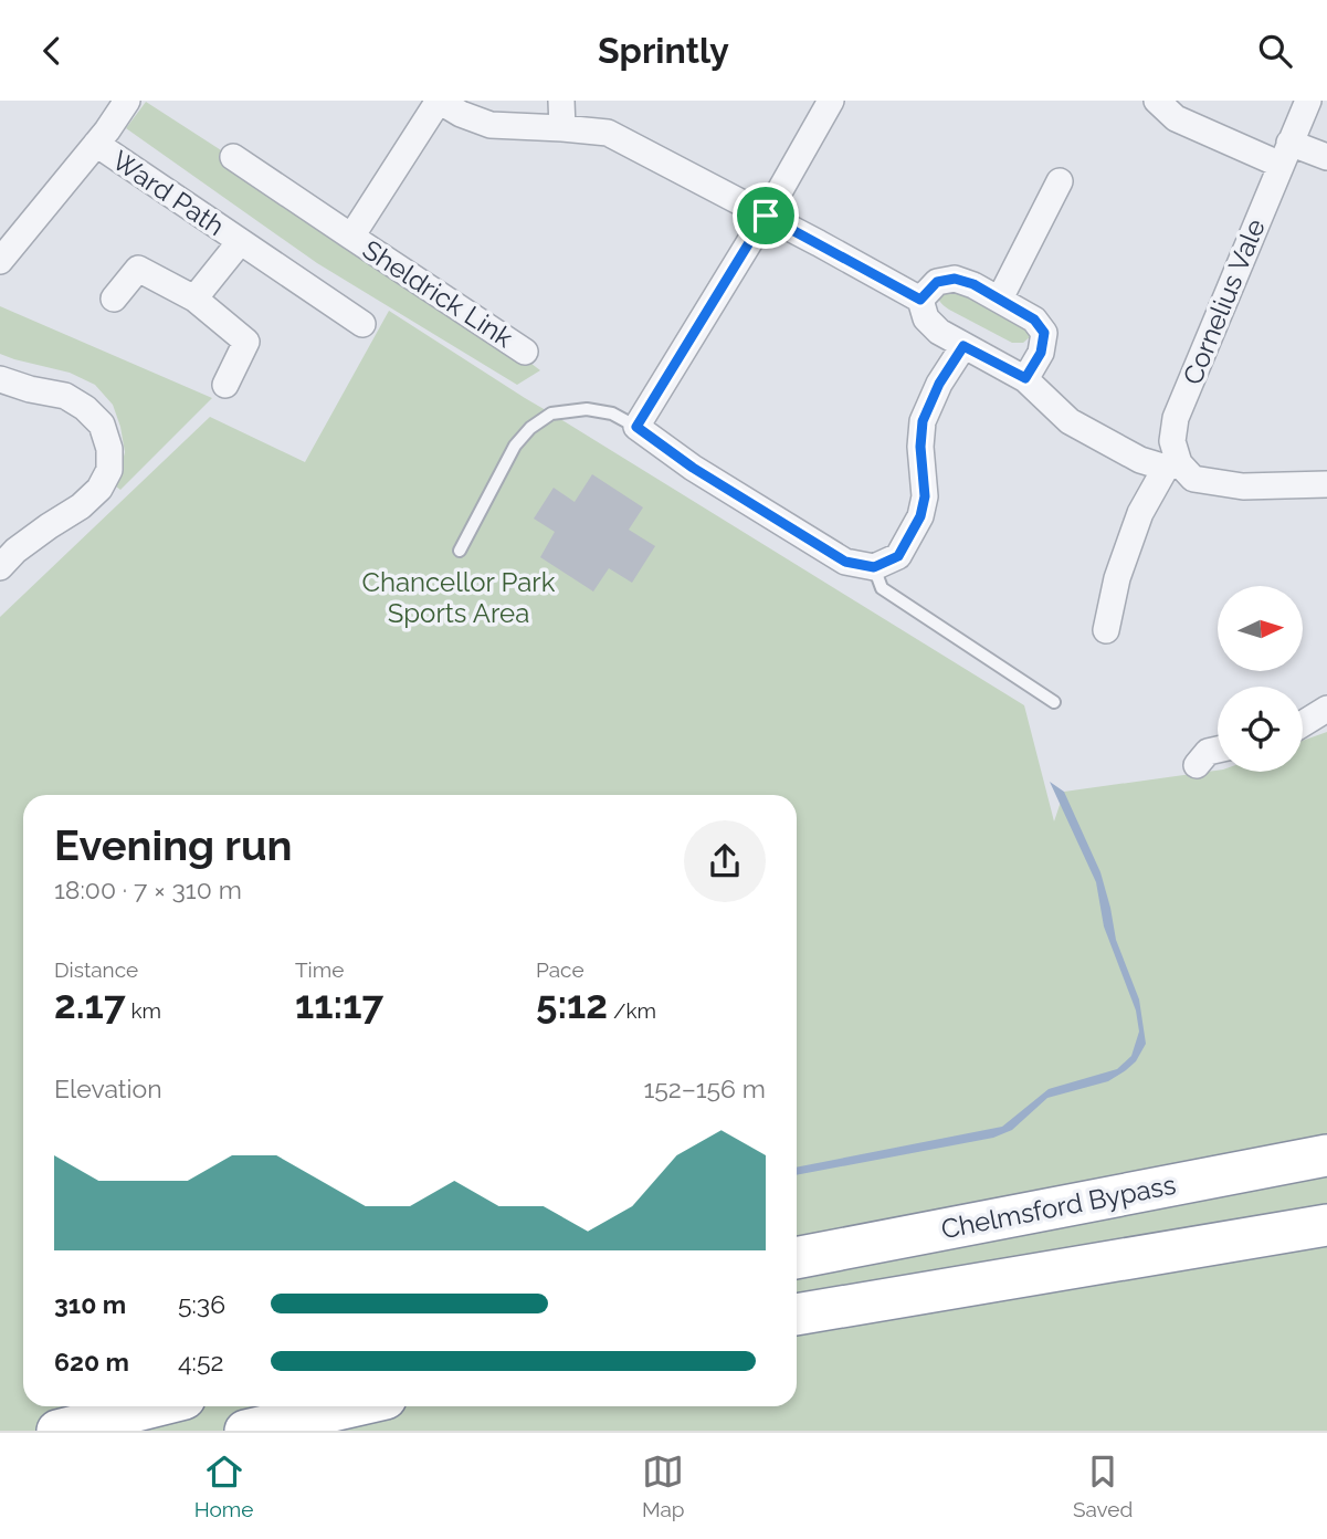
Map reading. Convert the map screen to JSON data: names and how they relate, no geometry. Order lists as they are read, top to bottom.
{
  "streets": {
    "highway": ["Chelmsford Bypass"],
    "street": ["Ward Path", "Sheldrick Link", "Cornelius Vale"]
  },
  "parks": ["Chancellor Park Sports Area"],
  "north": "right",
  "page": {
    "header": "Sprintly",
    "heading": ["Evening run", "18:00 · 7 × 310 m"],
    "stats": [
      ["Distance", "2.17 km"],
      ["Time", "11:17"],
      ["Pace", "5:12 /km"]
    ],
    "chart": ["Elevation", "152–156 m"],
    "list": [
      {
        "name": "310 m",
        "note": "5:36"
      },
      {
        "name": "620 m",
        "note": "4:52"
      }
    ],
    "tabs": ["Home", "Map", "Saved"]
  }
}
